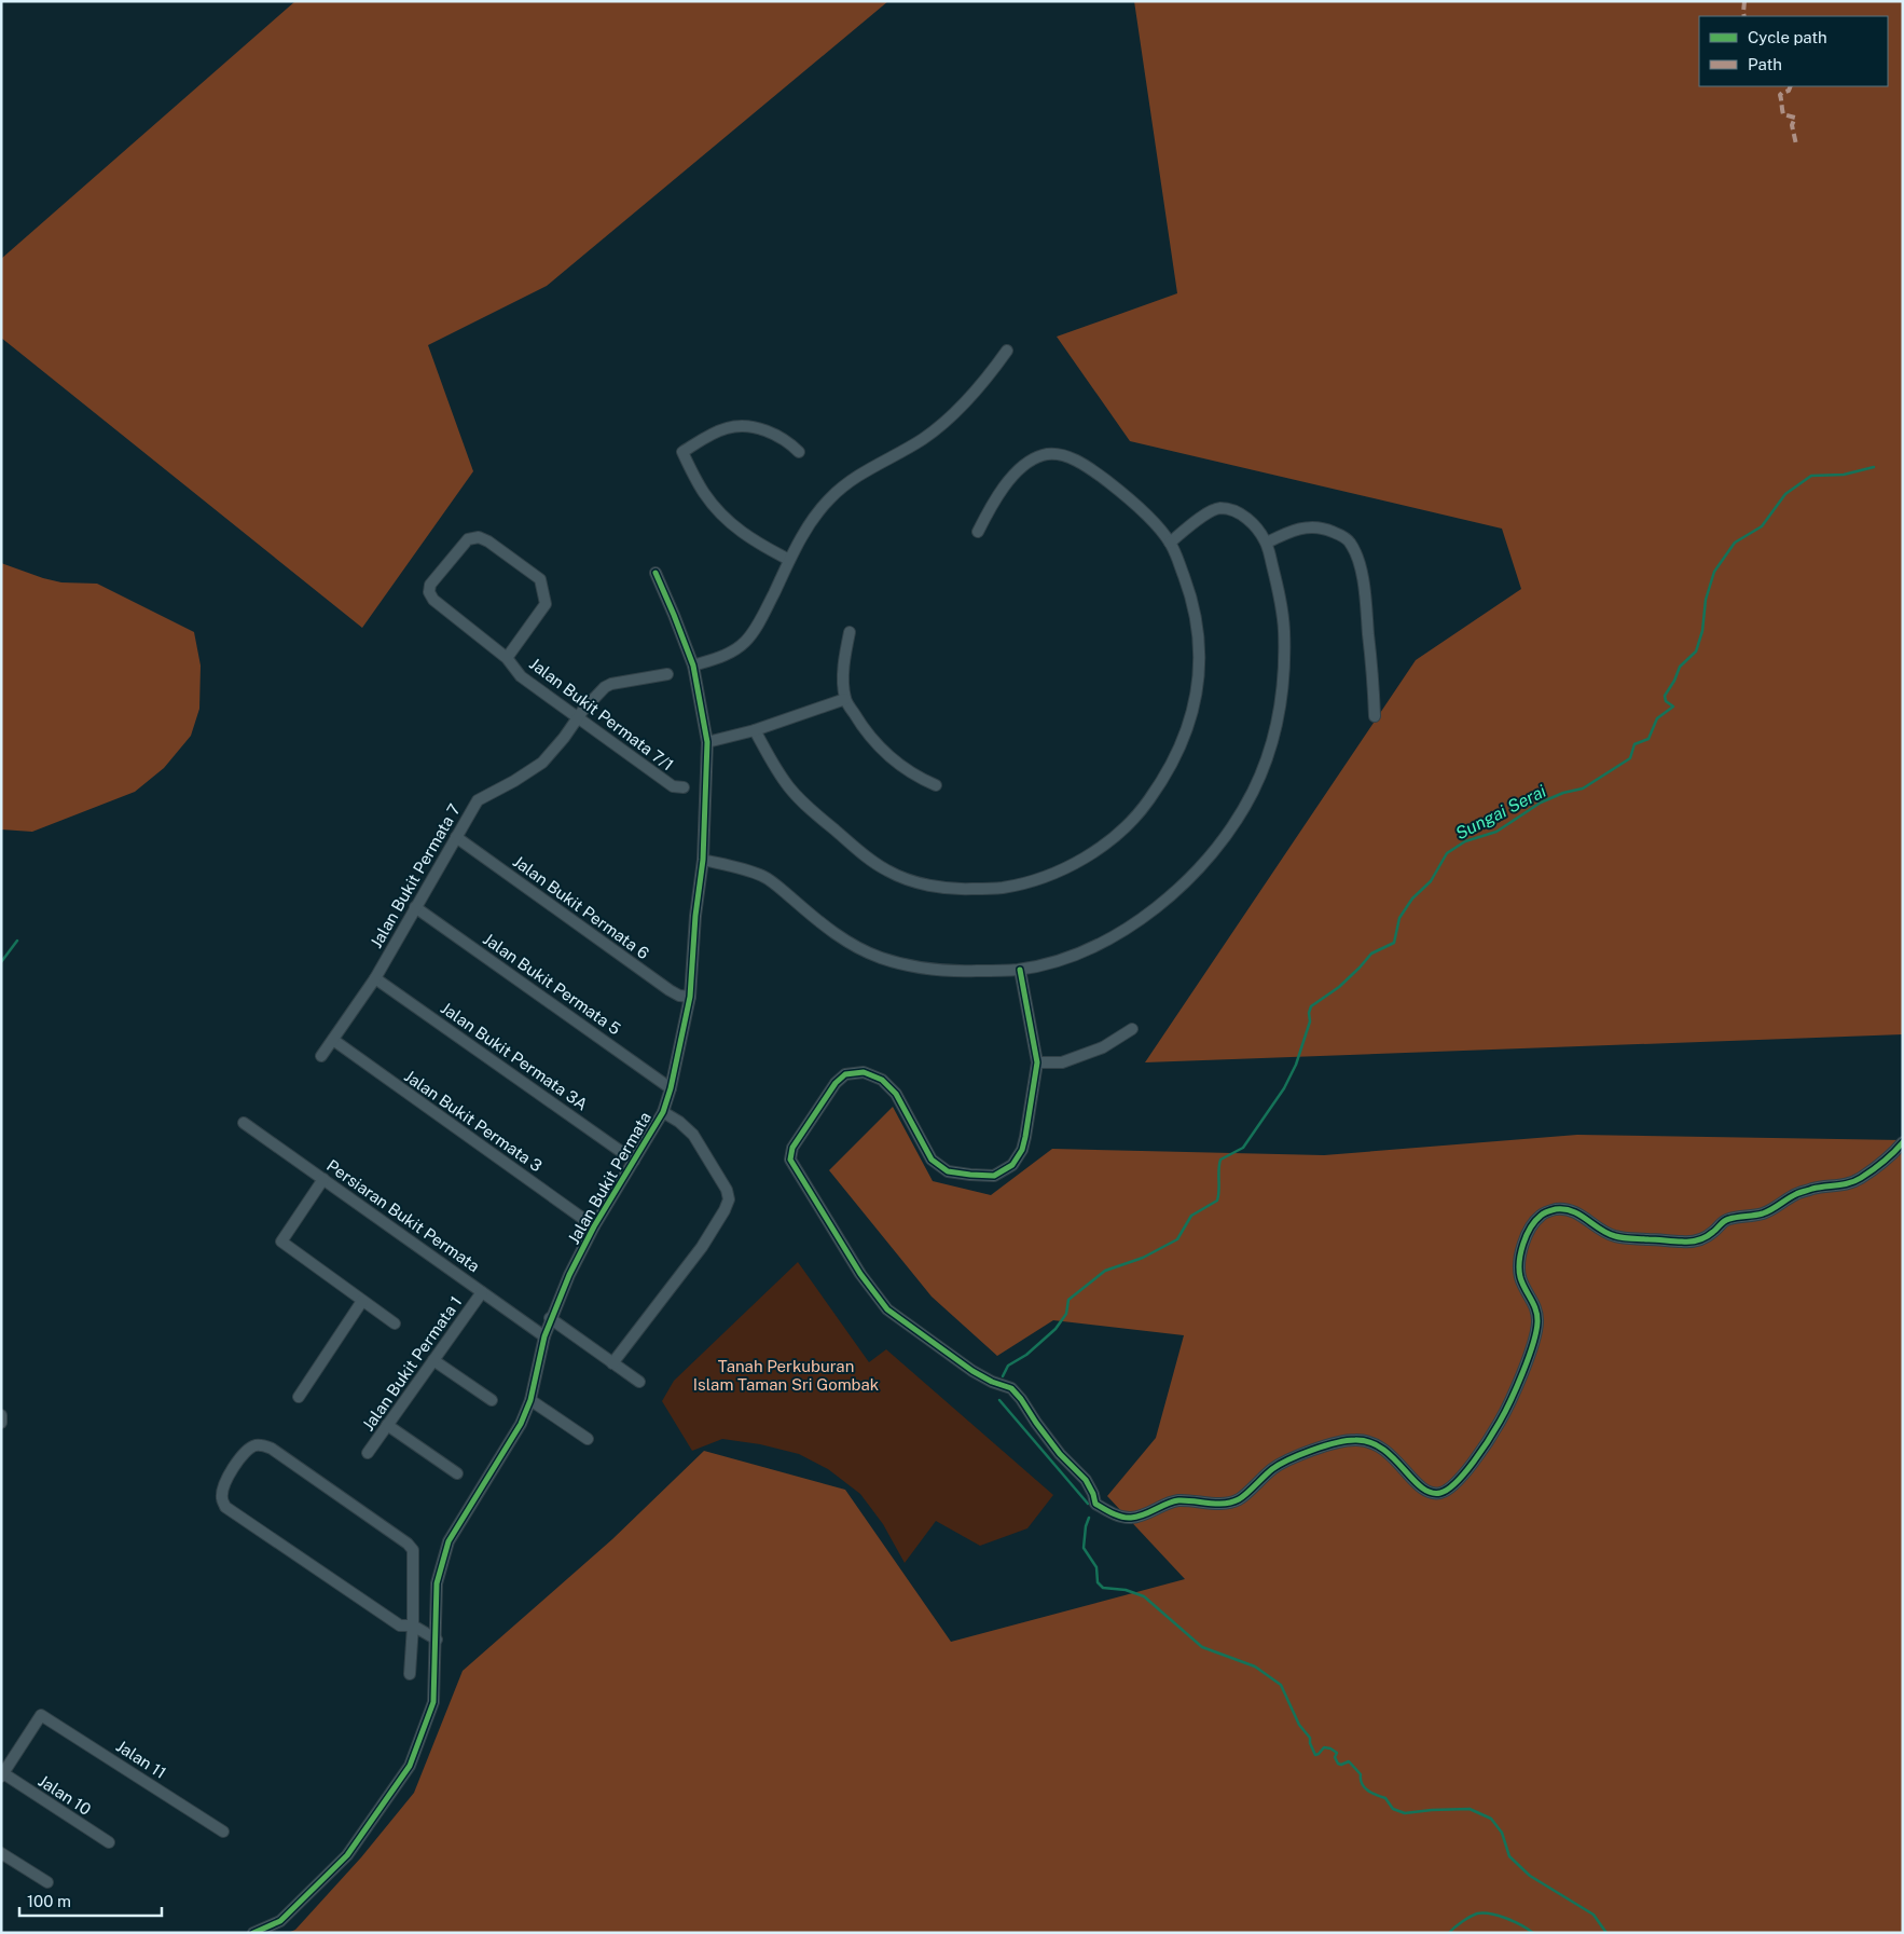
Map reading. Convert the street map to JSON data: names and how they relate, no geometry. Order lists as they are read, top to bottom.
{
  "streets": {
    "street": [
      "Jalan Bukit Permata 7/1",
      "Jalan Bukit Permata 7",
      "Jalan Bukit Permata 6",
      "Jalan Bukit Permata 5",
      "Jalan Bukit Permata 3A",
      "Jalan Bukit Permata 3",
      "Jalan Bukit Permata",
      "Persiaran Bukit Permata",
      "Jalan Bukit Permata 1",
      "Jalan 11",
      "Jalan 10"
    ]
  },
  "crossings": [
    ["Jalan Bukit Permata 7/1", "Jalan Bukit Permata 7"],
    ["Jalan Bukit Permata 7", "Jalan Bukit Permata 6"],
    ["Jalan Bukit Permata 7", "Jalan Bukit Permata 5"],
    ["Jalan Bukit Permata 7", "Jalan Bukit Permata 3A"],
    ["Jalan Bukit Permata 7", "Jalan Bukit Permata 3"],
    ["Jalan Bukit Permata 6", "Jalan Bukit Permata"],
    ["Jalan Bukit Permata 5", "Jalan Bukit Permata"],
    ["Jalan Bukit Permata 3A", "Jalan Bukit Permata"],
    ["Jalan Bukit Permata 3", "Jalan Bukit Permata"],
    ["Jalan Bukit Permata", "Persiaran Bukit Permata"],
    ["Persiaran Bukit Permata", "Jalan Bukit Permata 1"],
    ["Jalan 11", "Jalan 10"]
  ],
  "water": ["Sungai Serai"],
  "parks": ["Tanah Perkuburan Islam Taman Sri Gombak"],
  "legend": ["Cycle path", "Path"],
  "scale_bar": "100 m"
}
